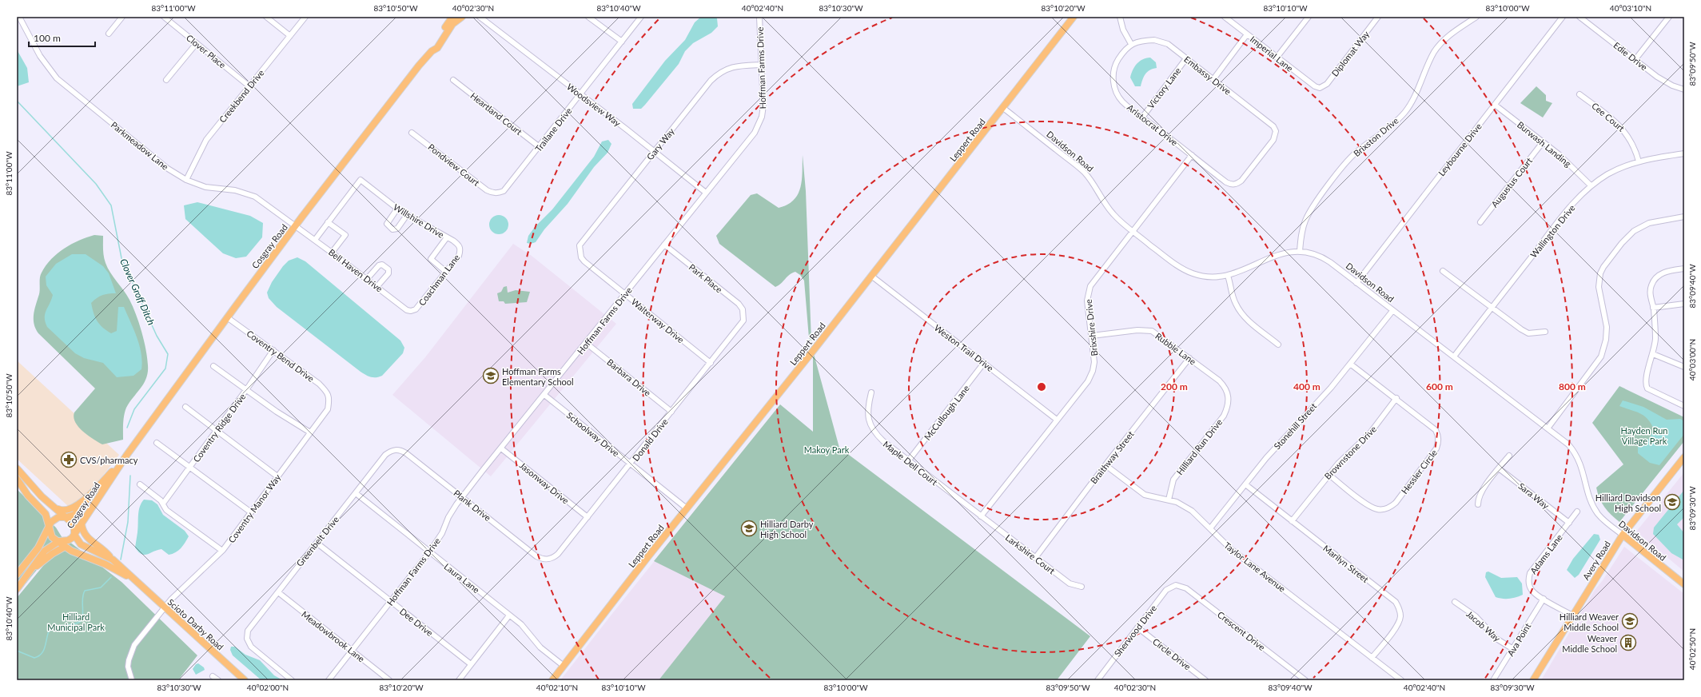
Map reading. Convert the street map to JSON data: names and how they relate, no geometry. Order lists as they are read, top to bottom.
{
  "streets": {
    "main road": [
      "Leppert Road",
      "Davidson Road",
      "Cosgray Road",
      "Avery Road",
      "Scioto Darby Road"
    ],
    "street": [
      "Clover Place",
      "Imperial Lane",
      "Diplomat Way",
      "Edie Drive",
      "Hoffman Farms Drive",
      "Embassy Drive",
      "Victory Lane",
      "Creekbend Drive",
      "Woodsview Way",
      "Heartland Court",
      "Cee Court",
      "Aristocrat Drive",
      "Trailane Drive",
      "Brixston Drive",
      "Gary Way",
      "Burwash Landing",
      "Parkmeadow Lane",
      "Leybourne Drive",
      "Pondview Court",
      "Augustus Court",
      "Willshire Drive",
      "Wallington Drive",
      "Bell Haven Drive",
      "Park Place",
      "Coachman Lane",
      "Walterway Drive",
      "Brixshire Drive",
      "Weston Trail Drive",
      "Rubble Lane",
      "Coventry Bend Drive",
      "Barbara Drive",
      "McCullough Lane",
      "Stonehill Street",
      "Coventry Ridge Drive",
      "Schoolway Drive",
      "Donald Drive",
      "Hilliard Run Drive",
      "Brownstone Drive",
      "Braithway Street",
      "Maple Dell Court",
      "Hessler Circle",
      "Jasonway Drive",
      "Sara Way",
      "Plank Drive",
      "Coventry Manor Way",
      "Greenbelt Drive",
      "Larkshire Court",
      "Adams Lane",
      "Marilyn Street",
      "Taylor Lane Avenue",
      "Laura Lane",
      "Dee Drive",
      "Jacob Way",
      "Sherwood Drive",
      "Crescent Drive",
      "Meadowbrook Lane",
      "Ava Point",
      "Circle Drive"
    ]
  },
  "crossings": [
    ["Clover Place", "Creekbend Drive"],
    ["Imperial Lane", "Diplomat Way"],
    ["Hoffman Farms Drive", "Woodsview Way"],
    ["Hoffman Farms Drive", "Gary Way"],
    ["Hoffman Farms Drive", "Park Place"],
    ["Hoffman Farms Drive", "Walterway Drive"],
    ["Hoffman Farms Drive", "Barbara Drive"],
    ["Hoffman Farms Drive", "Schoolway Drive"],
    ["Hoffman Farms Drive", "Jasonway Drive"],
    ["Hoffman Farms Drive", "Plank Drive"],
    ["Hoffman Farms Drive", "Laura Lane"],
    ["Hoffman Farms Drive", "Dee Drive"],
    ["Hoffman Farms Drive", "Meadowbrook Lane"],
    ["Embassy Drive", "Victory Lane"],
    ["Embassy Drive", "Aristocrat Drive"],
    ["Victory Lane", "Aristocrat Drive"],
    ["Creekbend Drive", "Parkmeadow Lane"],
    ["Woodsview Way", "Trailane Drive"],
    ["Woodsview Way", "Gary Way"],
    ["Heartland Court", "Trailane Drive"],
    ["Cee Court", "Wallington Drive"],
    ["Aristocrat Drive", "Brixshire Drive"],
    ["Trailane Drive", "Pondview Court"],
    ["Brixston Drive", "Davidson Road"],
    ["Leppert Road", "Davidson Road"],
    ["Leppert Road", "Weston Trail Drive"],
    ["Leppert Road", "Schoolway Drive"],
    ["Leppert Road", "Laura Lane"],
    ["Gary Way", "Walterway Drive"],
    ["Burwash Landing", "Leybourne Drive"],
    ["Burwash Landing", "Augustus Court"],
    ["Burwash Landing", "Wallington Drive"],
    ["Parkmeadow Lane", "Cosgray Road"],
    ["Parkmeadow Lane", "Bell Haven Drive"],
    ["Leybourne Drive", "Davidson Road"],
    ["Davidson Road", "Wallington Drive"],
    ["Davidson Road", "Brixshire Drive"],
    ["Davidson Road", "Stonehill Street"],
    ["Davidson Road", "Avery Road"],
    ["Willshire Drive", "Coachman Lane"],
    ["Cosgray Road", "Bell Haven Drive"],
    ["Cosgray Road", "Coventry Bend Drive"],
    ["Cosgray Road", "Scioto Darby Road"],
    ["Bell Haven Drive", "Coachman Lane"],
    ["Park Place", "Donald Drive"],
    ["Walterway Drive", "Donald Drive"],
    ["Brixshire Drive", "Weston Trail Drive"],
    ["Brixshire Drive", "Rubble Lane"],
    ["Brixshire Drive", "Maple Dell Court"],
    ["Brixshire Drive", "Larkshire Court"],
    ["Weston Trail Drive", "McCullough Lane"],
    ["Rubble Lane", "Hilliard Run Drive"],
    ["Rubble Lane", "Braithway Street"],
    ["Coventry Bend Drive", "Coventry Ridge Drive"],
    ["Coventry Bend Drive", "Coventry Manor Way"],
    ["Barbara Drive", "Donald Drive"],
    ["McCullough Lane", "Maple Dell Court"],
    ["Stonehill Street", "Hessler Circle"],
    ["Stonehill Street", "Marilyn Street"],
    ["Stonehill Street", "Taylor Lane Avenue"],
    ["Schoolway Drive", "Donald Drive"],
    ["Donald Drive", "Jasonway Drive"],
    ["Donald Drive", "Plank Drive"],
    ["Hilliard Run Drive", "Taylor Lane Avenue"],
    ["Brownstone Drive", "Hessler Circle"],
    ["Brownstone Drive", "Marilyn Street"],
    ["Braithway Street", "Larkshire Court"],
    ["Braithway Street", "Taylor Lane Avenue"],
    ["Maple Dell Court", "Larkshire Court"],
    ["Sara Way", "Adams Lane"],
    ["Plank Drive", "Greenbelt Drive"],
    ["Coventry Manor Way", "Scioto Darby Road"],
    ["Greenbelt Drive", "Laura Lane"],
    ["Greenbelt Drive", "Dee Drive"],
    ["Greenbelt Drive", "Meadowbrook Lane"],
    ["Adams Lane", "Avery Road"],
    ["Adams Lane", "Ava Point"],
    ["Marilyn Street", "Taylor Lane Avenue"],
    ["Jacob Way", "Ava Point"],
    ["Sherwood Drive", "Crescent Drive"],
    ["Sherwood Drive", "Circle Drive"]
  ],
  "water": ["Clover Groff Ditch"],
  "parks": ["Hayden Run Village Park", "Makoy Park", "Hilliard Municipal Park"],
  "places": {
    "school or university": [
      "Hoffman Farms Elementary School",
      "Hilliard Davidson High School",
      "Hilliard Darby High School",
      "Hilliard Weaver Middle School"
    ],
    "pharmacy": ["CVS/pharmacy"],
    "building": ["Weaver Middle School"]
  },
  "scale_bar": "100 m",
  "coordinates": [
    "83°11'00\"W",
    "83°10'50\"W",
    "40°02'30\"N",
    "83°10'40\"W",
    "40°02'40\"N",
    "83°10'30\"W",
    "83°10'20\"W",
    "83°10'10\"W",
    "83°10'00\"W",
    "40°03'10\"N",
    "83°09'50\"W",
    "83°09'40\"W",
    "40°03'00\"N",
    "83°09'30\"W",
    "40°02'50\"N",
    "40°02'00\"N",
    "40°02'10\"N"
  ],
  "rings": [
    "200 m",
    "400 m",
    "600 m",
    "800 m"
  ]
}
